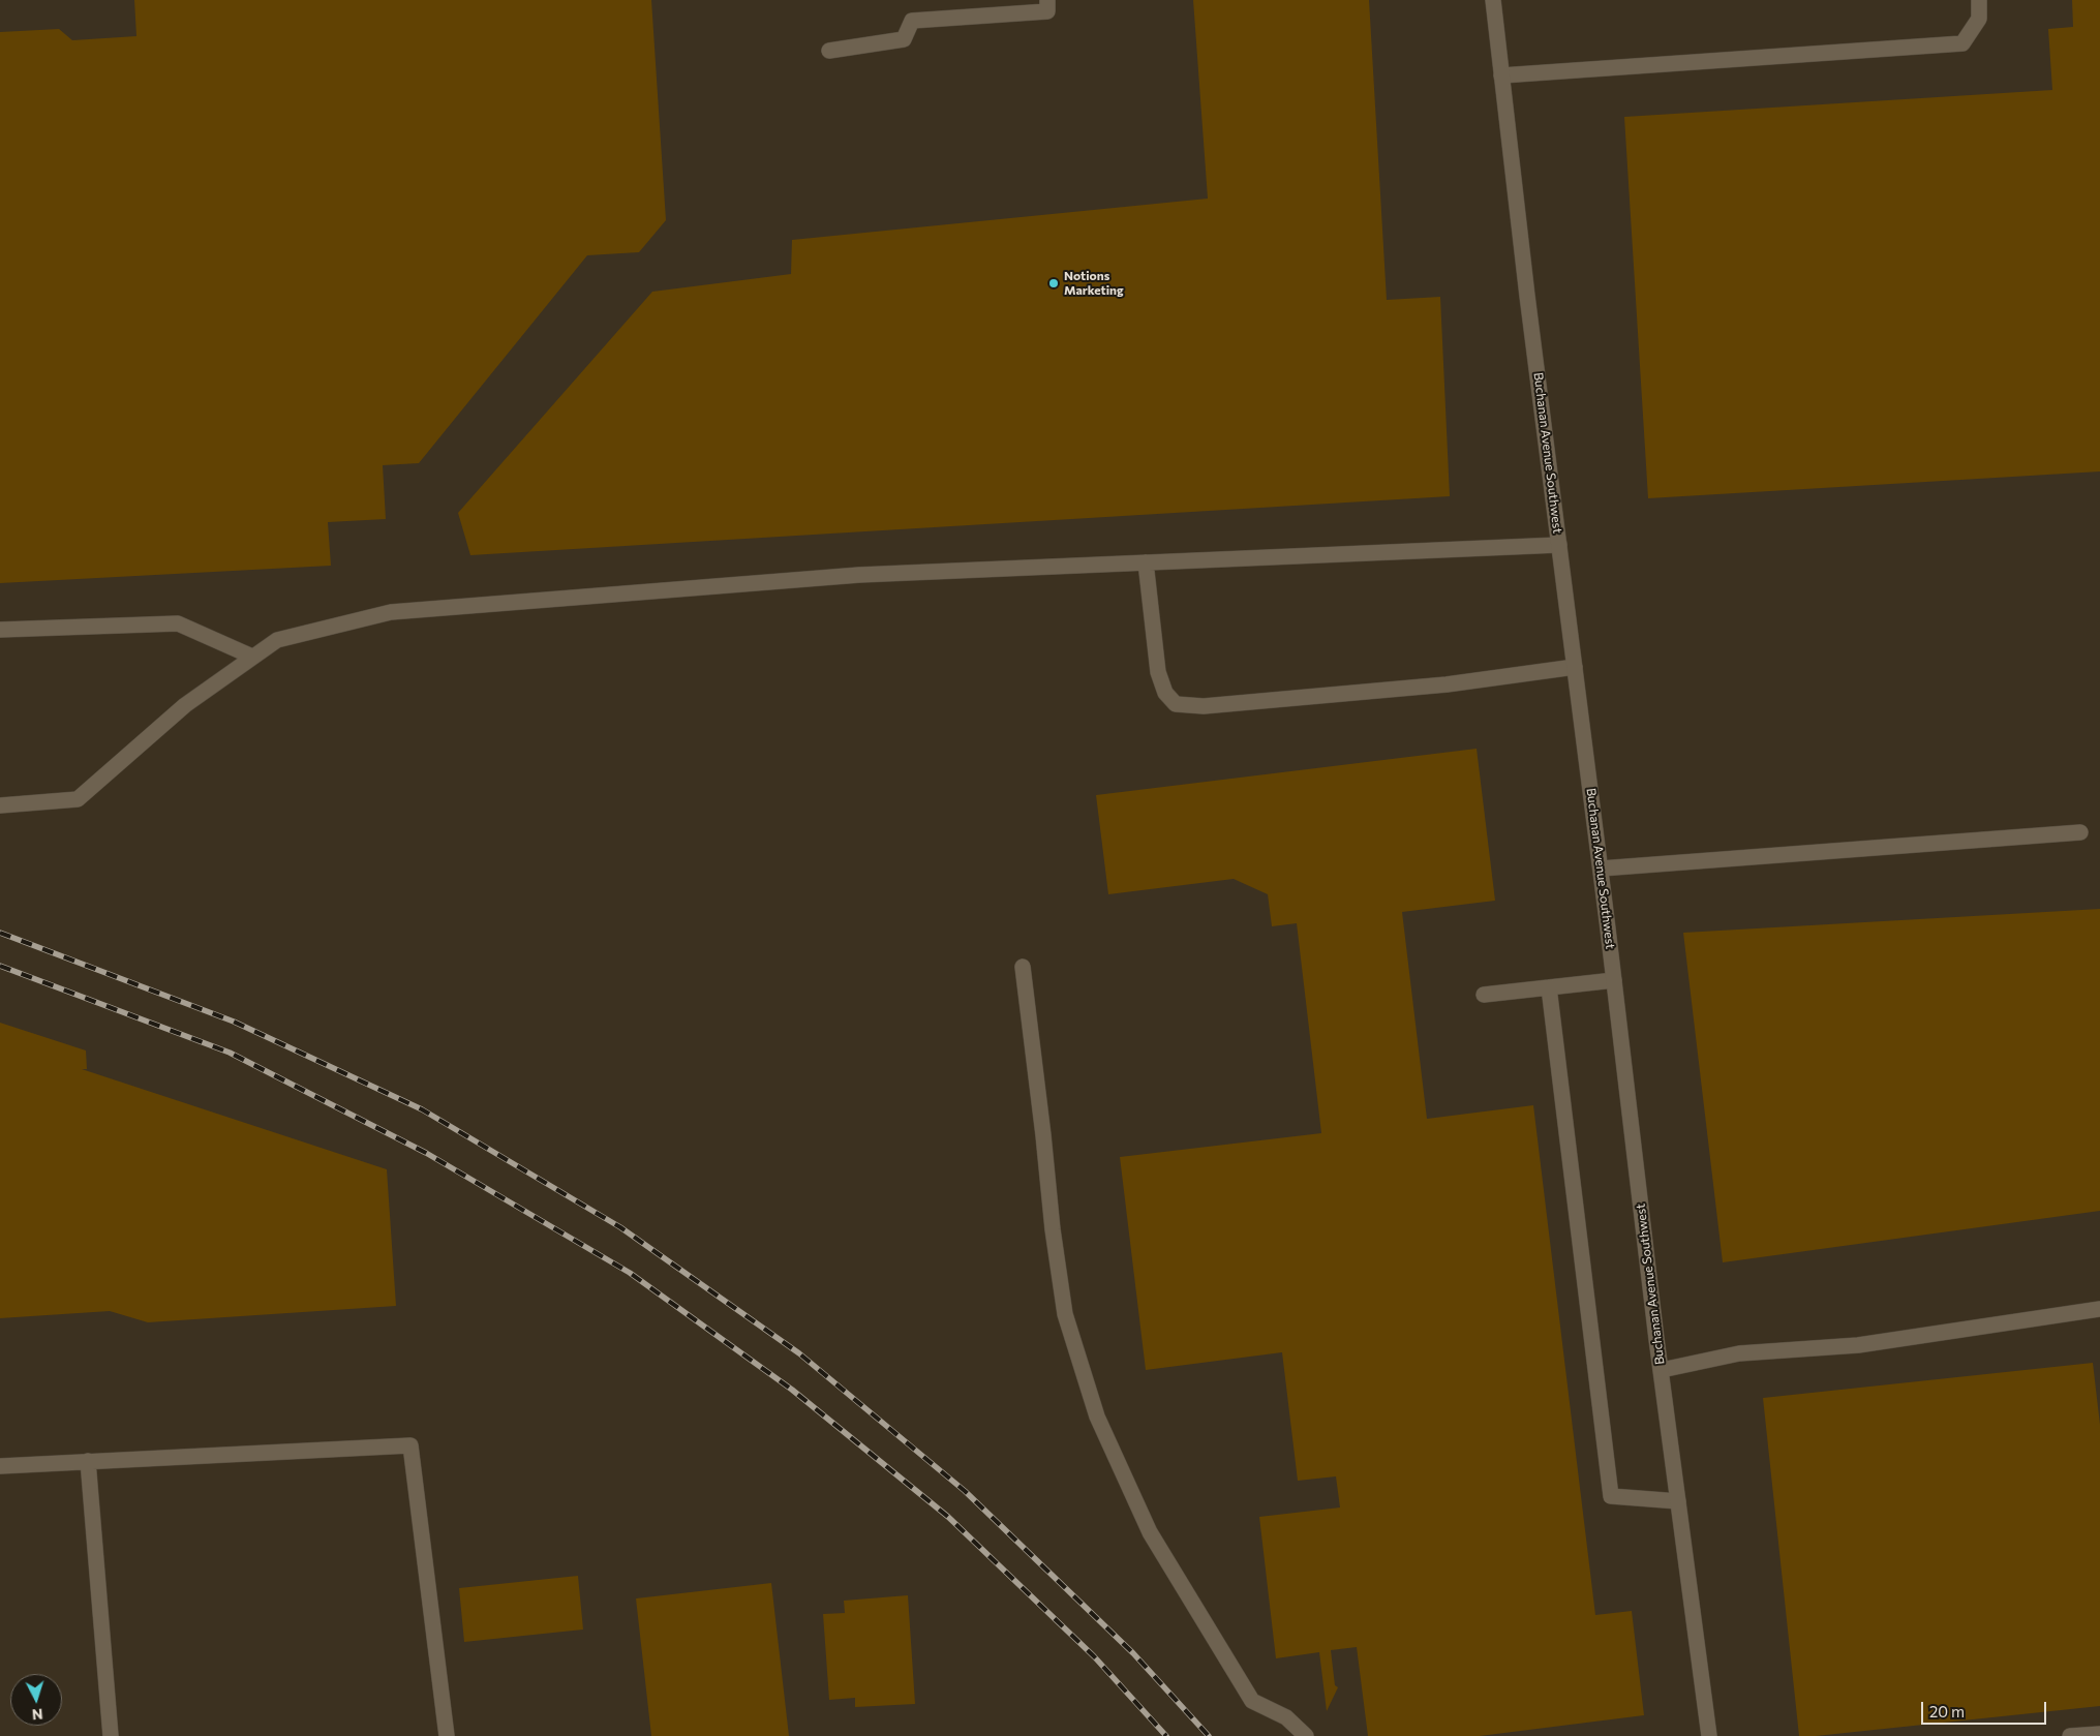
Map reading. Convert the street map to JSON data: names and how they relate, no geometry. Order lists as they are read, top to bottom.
{
  "streets": {
    "street": ["Buchanan Avenue Southwest"]
  },
  "places": ["Notions Marketing"],
  "scale_bar": "20 m",
  "north": "bottom"
}
